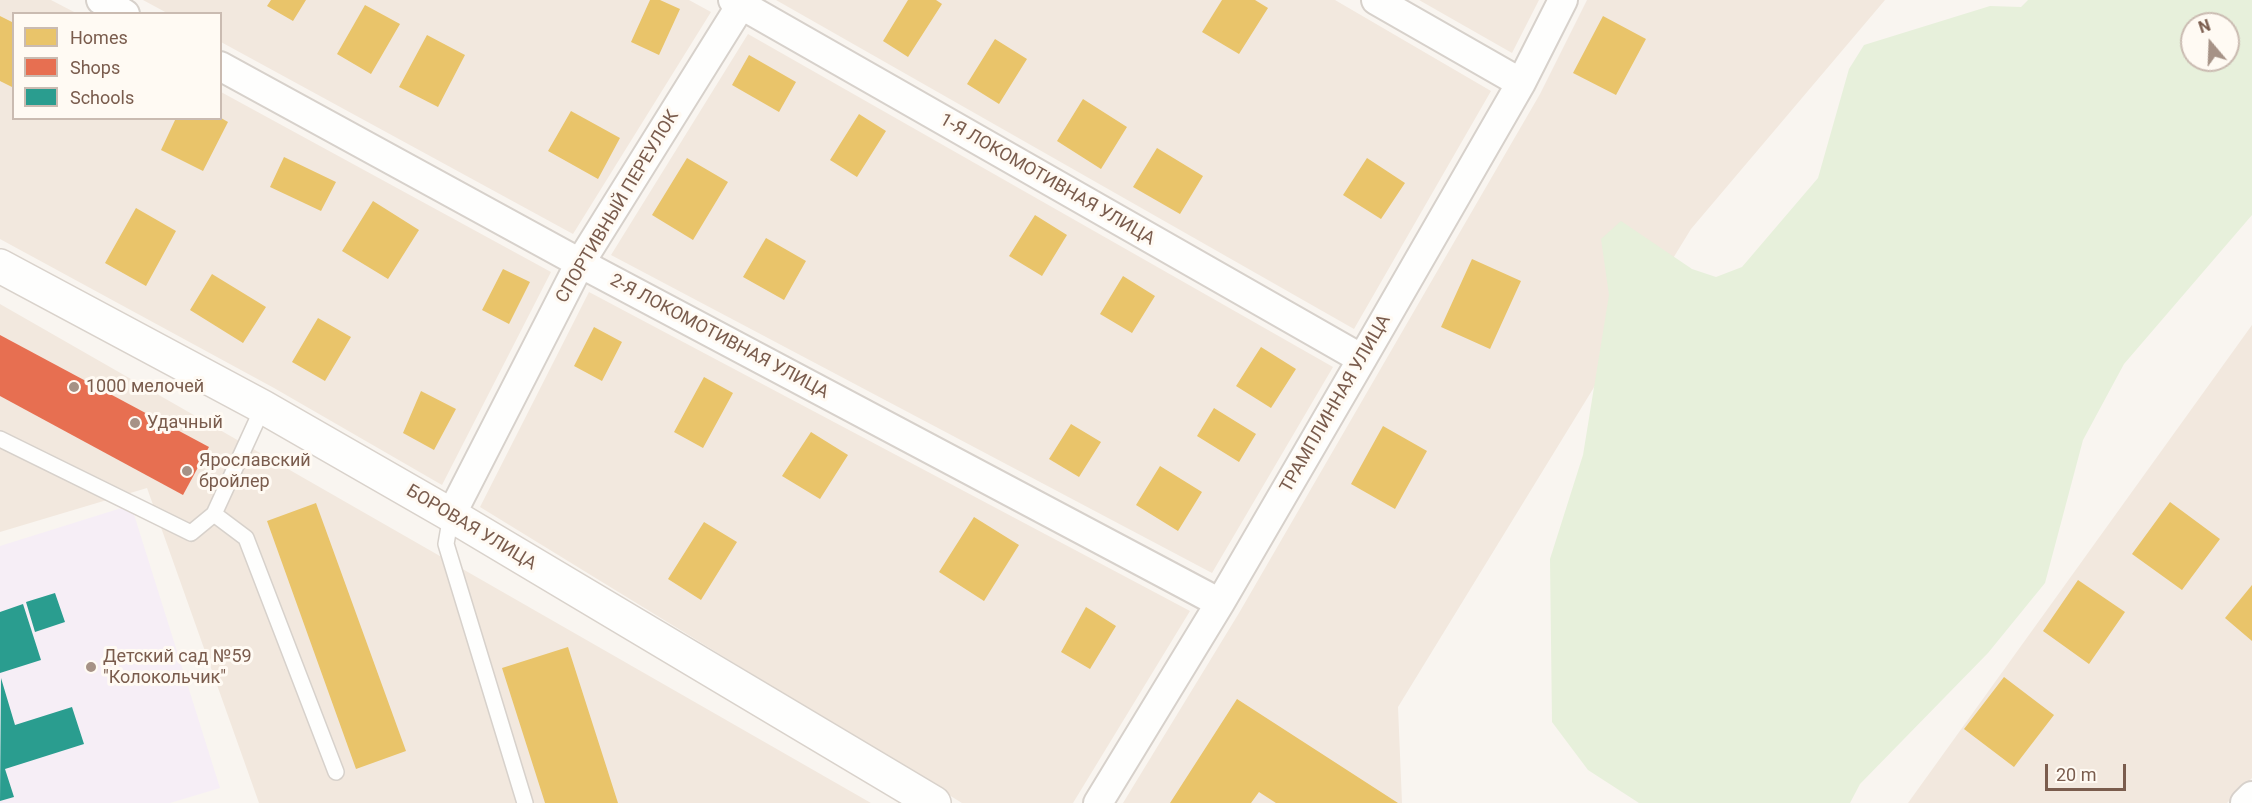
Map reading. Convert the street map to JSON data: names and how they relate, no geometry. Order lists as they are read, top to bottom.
{
  "streets": {
    "street": [
      "1-Я ЛОКОМОТИВНАЯ УЛИЦА",
      "СПОРТИВНЫЙ ПЕРЕУЛОК",
      "2-Я ЛОКОМОТИВНАЯ УЛИЦА",
      "ТРАМПЛИННАЯ УЛИЦА",
      "БОРОВАЯ УЛИЦА"
    ]
  },
  "crossings": [
    ["1-Я ЛОКОМОТИВНАЯ УЛИЦА", "СПОРТИВНЫЙ ПЕРЕУЛОК"],
    ["1-Я ЛОКОМОТИВНАЯ УЛИЦА", "ТРАМПЛИННАЯ УЛИЦА"],
    ["СПОРТИВНЫЙ ПЕРЕУЛОК", "2-Я ЛОКОМОТИВНАЯ УЛИЦА"],
    ["СПОРТИВНЫЙ ПЕРЕУЛОК", "БОРОВАЯ УЛИЦА"],
    ["2-Я ЛОКОМОТИВНАЯ УЛИЦА", "ТРАМПЛИННАЯ УЛИЦА"]
  ],
  "places": [
    "1000 мелочей",
    "Удачный",
    "Ярославский бройлер",
    "Детский сад №59 \"Колокольчик\""
  ],
  "legend": ["Homes", "Shops", "Schools"],
  "scale_bar": "20 m",
  "north": "top"
}
